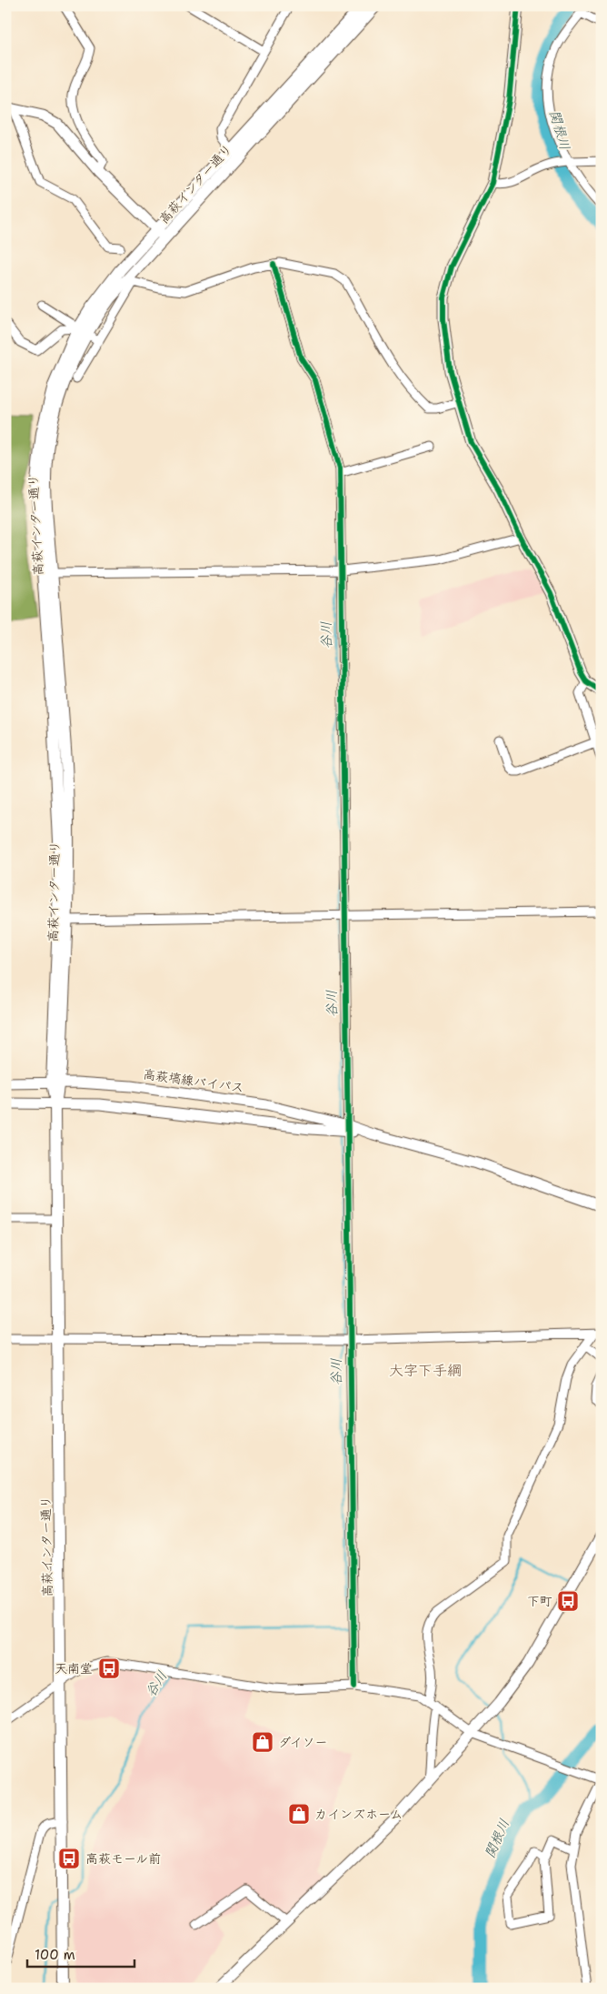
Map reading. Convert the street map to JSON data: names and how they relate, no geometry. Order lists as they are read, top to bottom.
{
  "streets": {
    "main road": ["高萩インター通り"],
    "street": ["高萩塙線バイパス"]
  },
  "crossings": [
    ["高萩インター通り", "高萩塙線バイパス"]
  ],
  "districts": ["大字下手綱"],
  "water": ["関根川", "谷川"],
  "places": {
    "bus stop": ["下町", "天南堂", "高萩モール前"],
    "shop": ["ダイソー", "カインズホーム"]
  },
  "scale_bar": "100 m"
}
